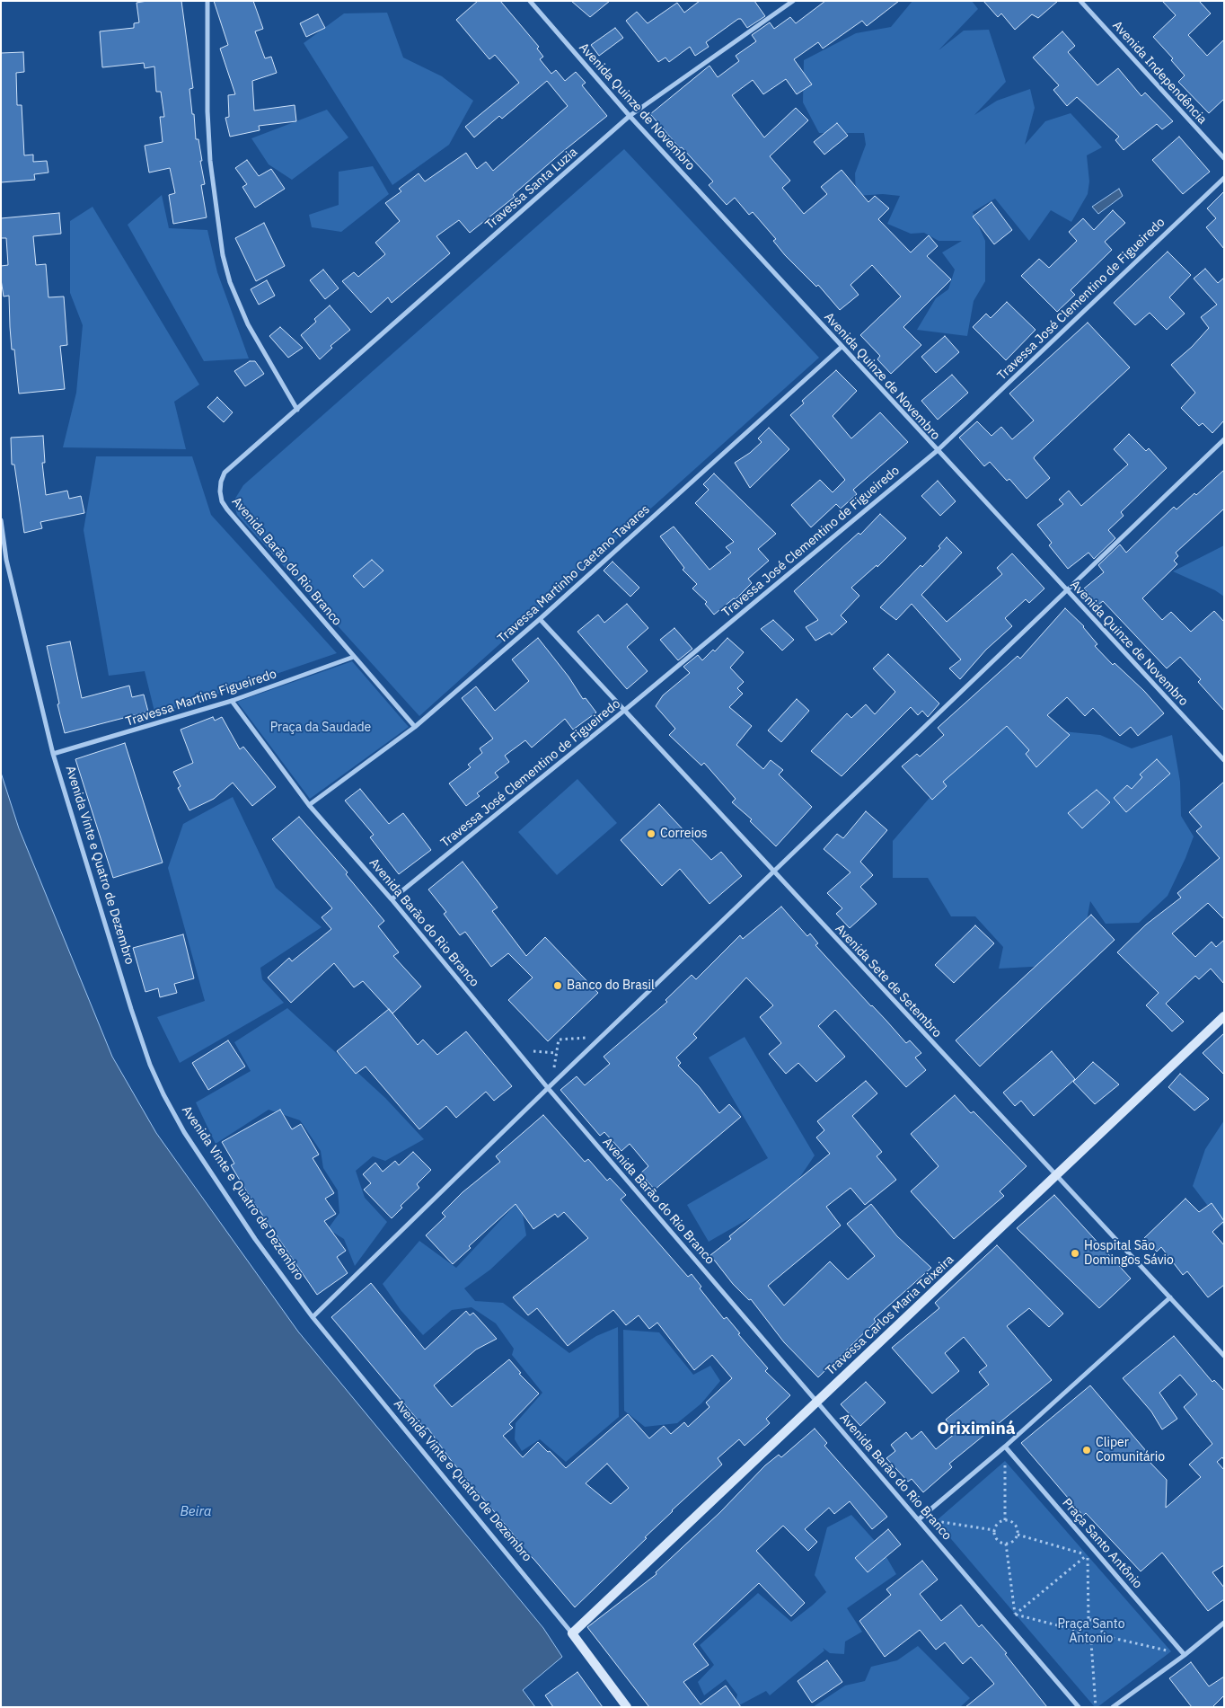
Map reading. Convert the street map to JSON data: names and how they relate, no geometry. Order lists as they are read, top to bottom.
{
  "streets": {
    "street": [
      "Avenida Independência",
      "Avenida Quinze de Novembro",
      "Travessa Santa Luzia",
      "Travessa José Clementino de Figueiredo",
      "Avenida Barão do Rio Branco",
      "Travessa Martinho Caetano Tavares",
      "Travessa Martins Figueiredo",
      "Avenida Vinte e Quatro de Dezembro",
      "Avenida Sete de Setembro",
      "Travessa Carlos Maria Teixeira",
      "Praça Santo Antônio"
    ]
  },
  "crossings": [
    ["Avenida Quinze de Novembro", "Travessa Santa Luzia"],
    ["Avenida Quinze de Novembro", "Travessa José Clementino de Figueiredo"],
    ["Avenida Quinze de Novembro", "Travessa Martinho Caetano Tavares"],
    ["Travessa Santa Luzia", "Avenida Barão do Rio Branco"],
    ["Travessa José Clementino de Figueiredo", "Avenida Barão do Rio Branco"],
    ["Travessa José Clementino de Figueiredo", "Avenida Sete de Setembro"],
    ["Avenida Barão do Rio Branco", "Travessa Martinho Caetano Tavares"],
    ["Avenida Barão do Rio Branco", "Travessa Martins Figueiredo"],
    ["Avenida Barão do Rio Branco", "Travessa Carlos Maria Teixeira"],
    ["Travessa Martinho Caetano Tavares", "Avenida Sete de Setembro"],
    ["Travessa Martins Figueiredo", "Avenida Vinte e Quatro de Dezembro"],
    ["Avenida Vinte e Quatro de Dezembro", "Travessa Carlos Maria Teixeira"],
    ["Avenida Sete de Setembro", "Travessa Carlos Maria Teixeira"]
  ],
  "districts": ["Oriximiná"],
  "water": ["Beira"],
  "parks": ["Praça da Saudade", "Praça Santo Antonio"],
  "places": [
    "Correios",
    "Banco do Brasil",
    "Hospital São Domingos Sávio",
    "Cliper Comunitário"
  ]
}
